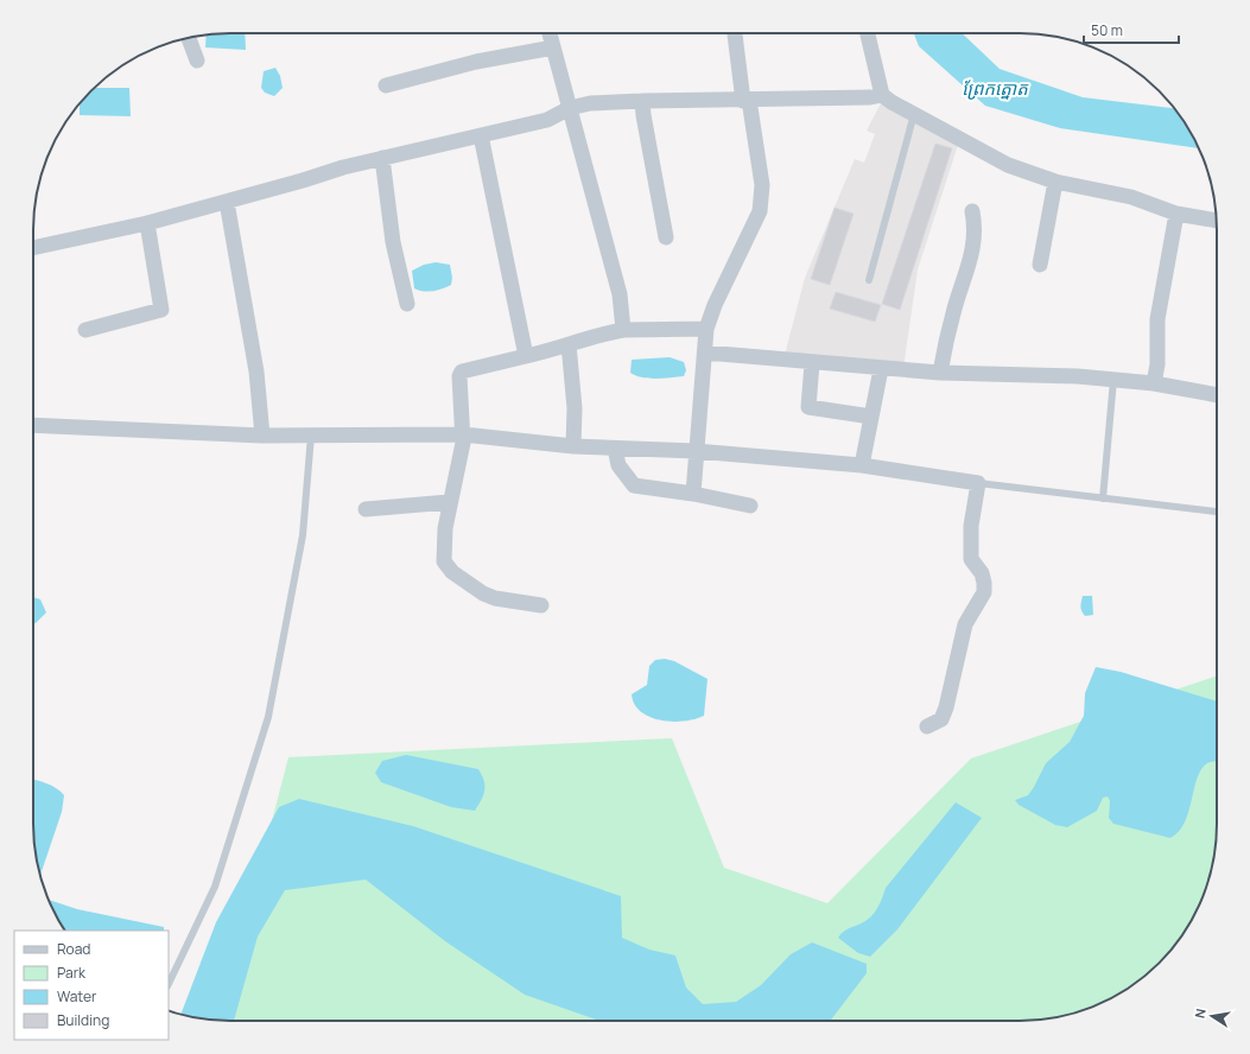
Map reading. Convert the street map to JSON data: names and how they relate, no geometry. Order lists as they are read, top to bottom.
{
  "water": ["ព្រែកត្នោត"],
  "legend": [
    "Road",
    "Park",
    "Water",
    "Building"
  ],
  "scale_bar": "50 m",
  "north": "left"
}
